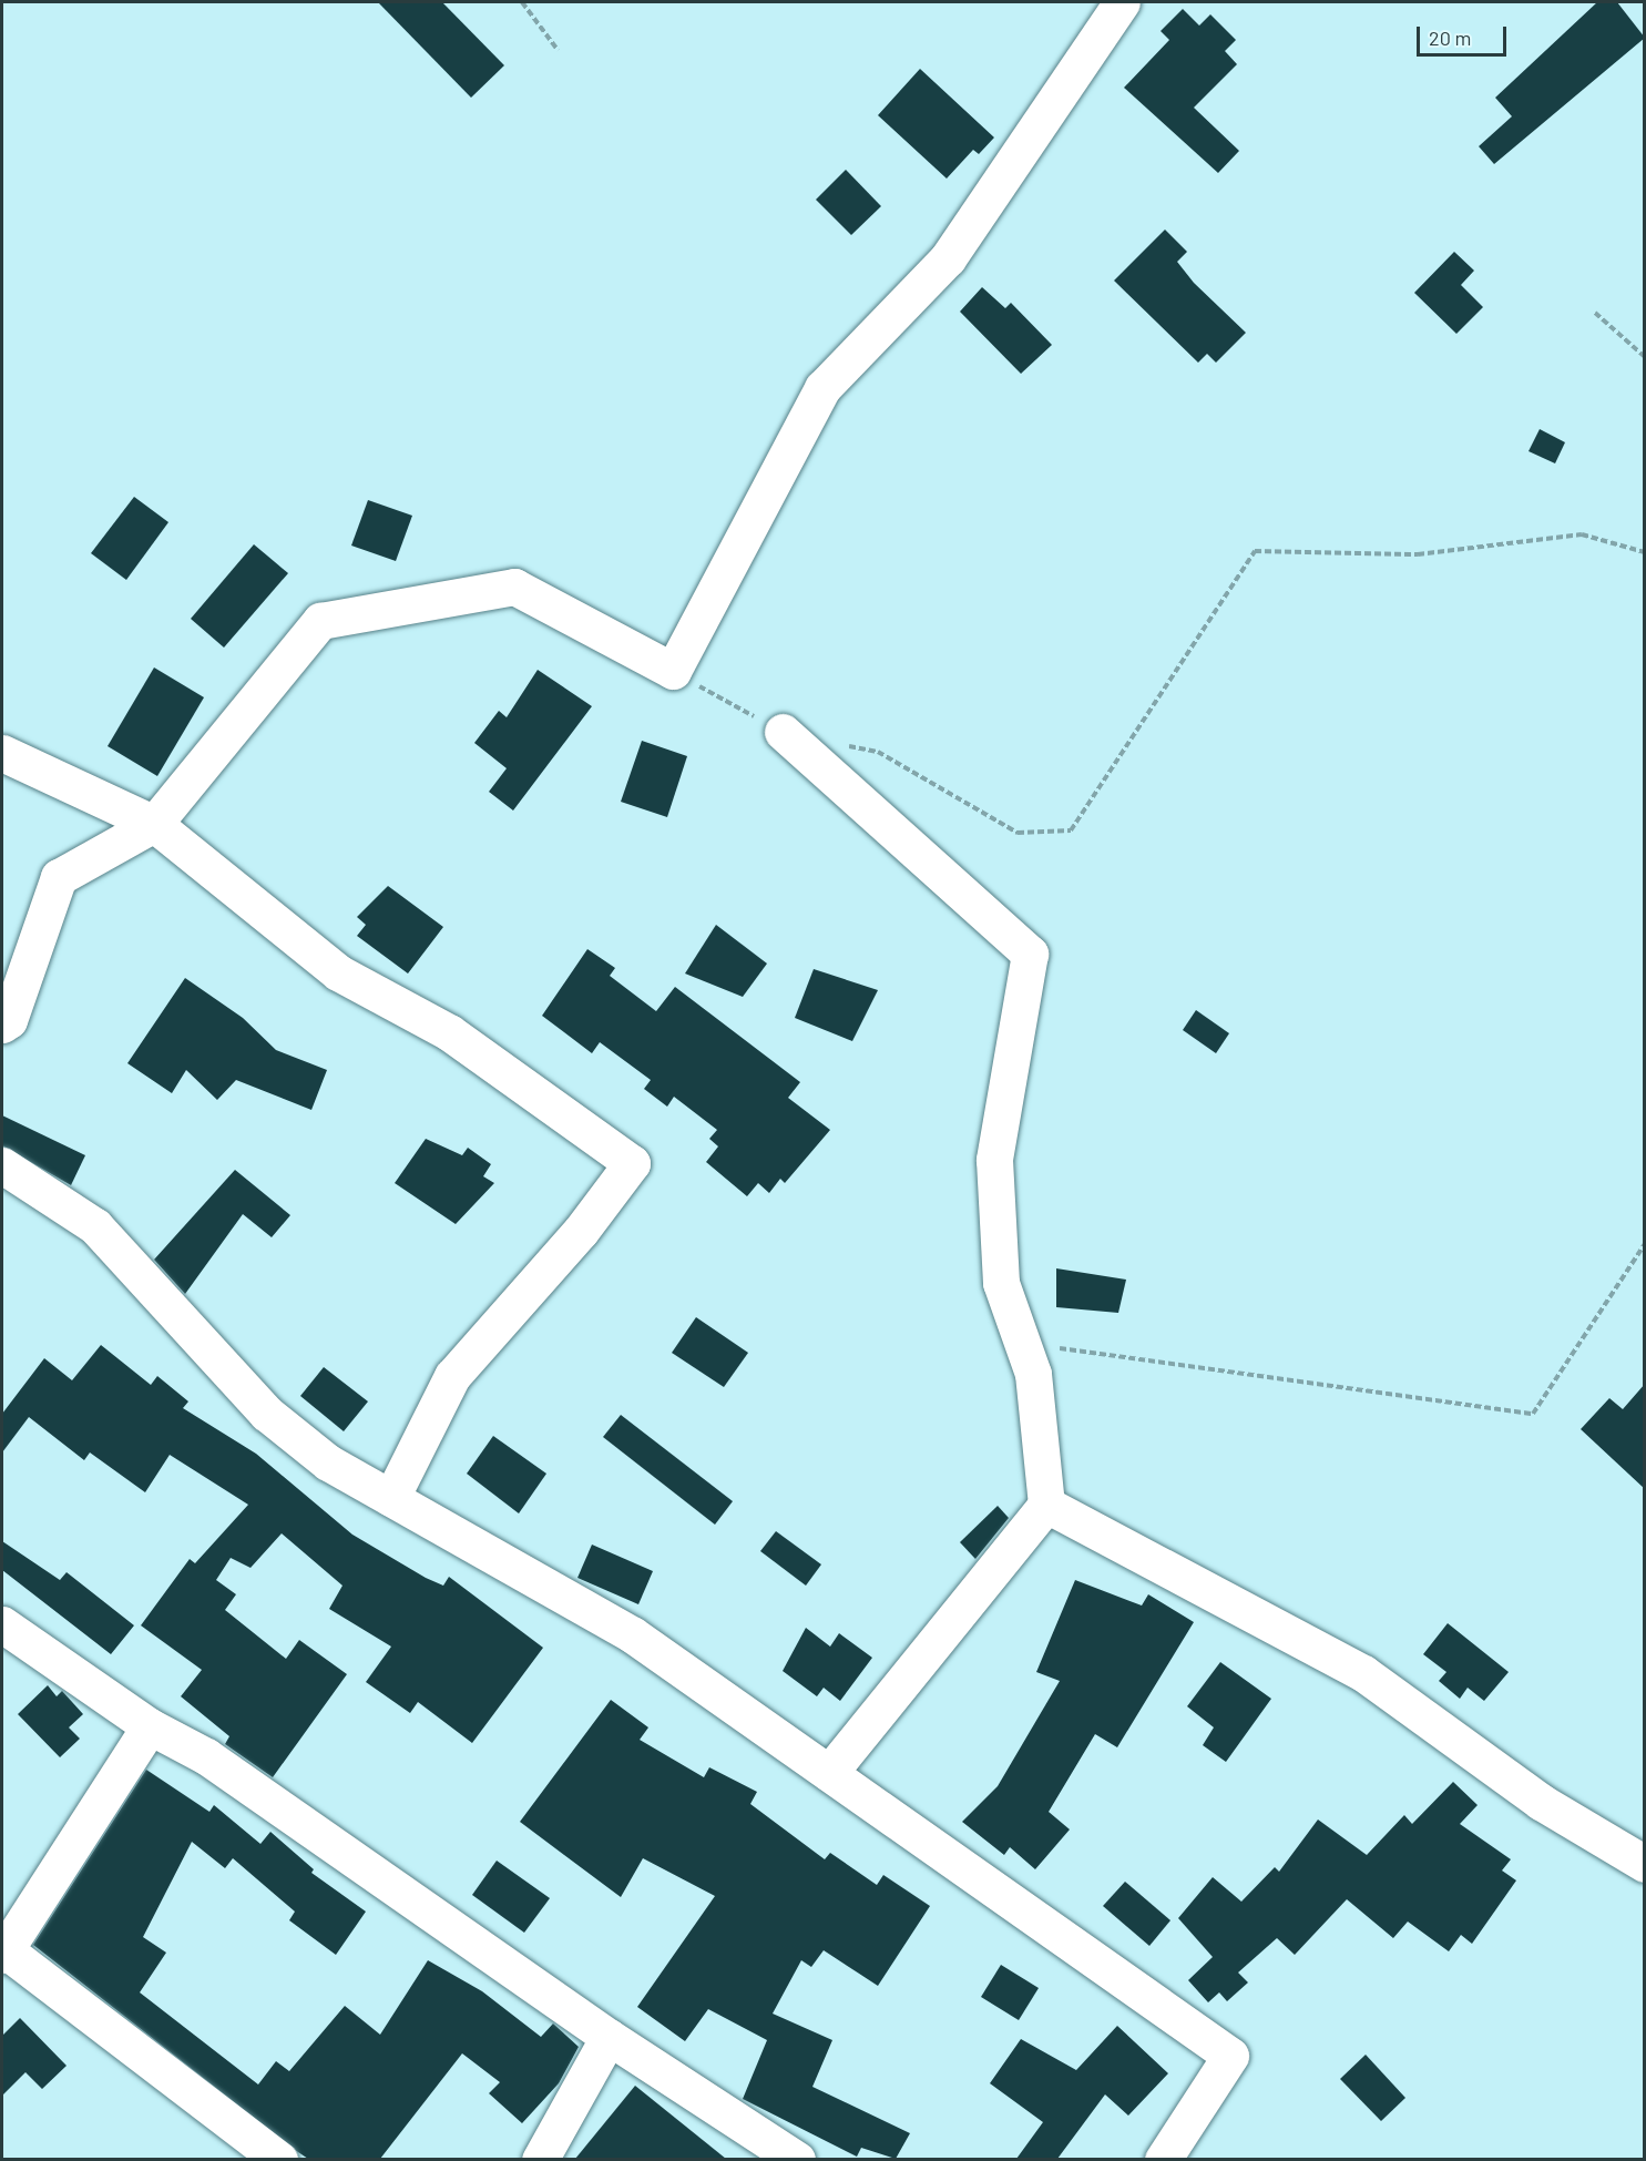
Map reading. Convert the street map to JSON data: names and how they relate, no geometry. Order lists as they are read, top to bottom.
{
  "scale_bar": "20 m"
}
